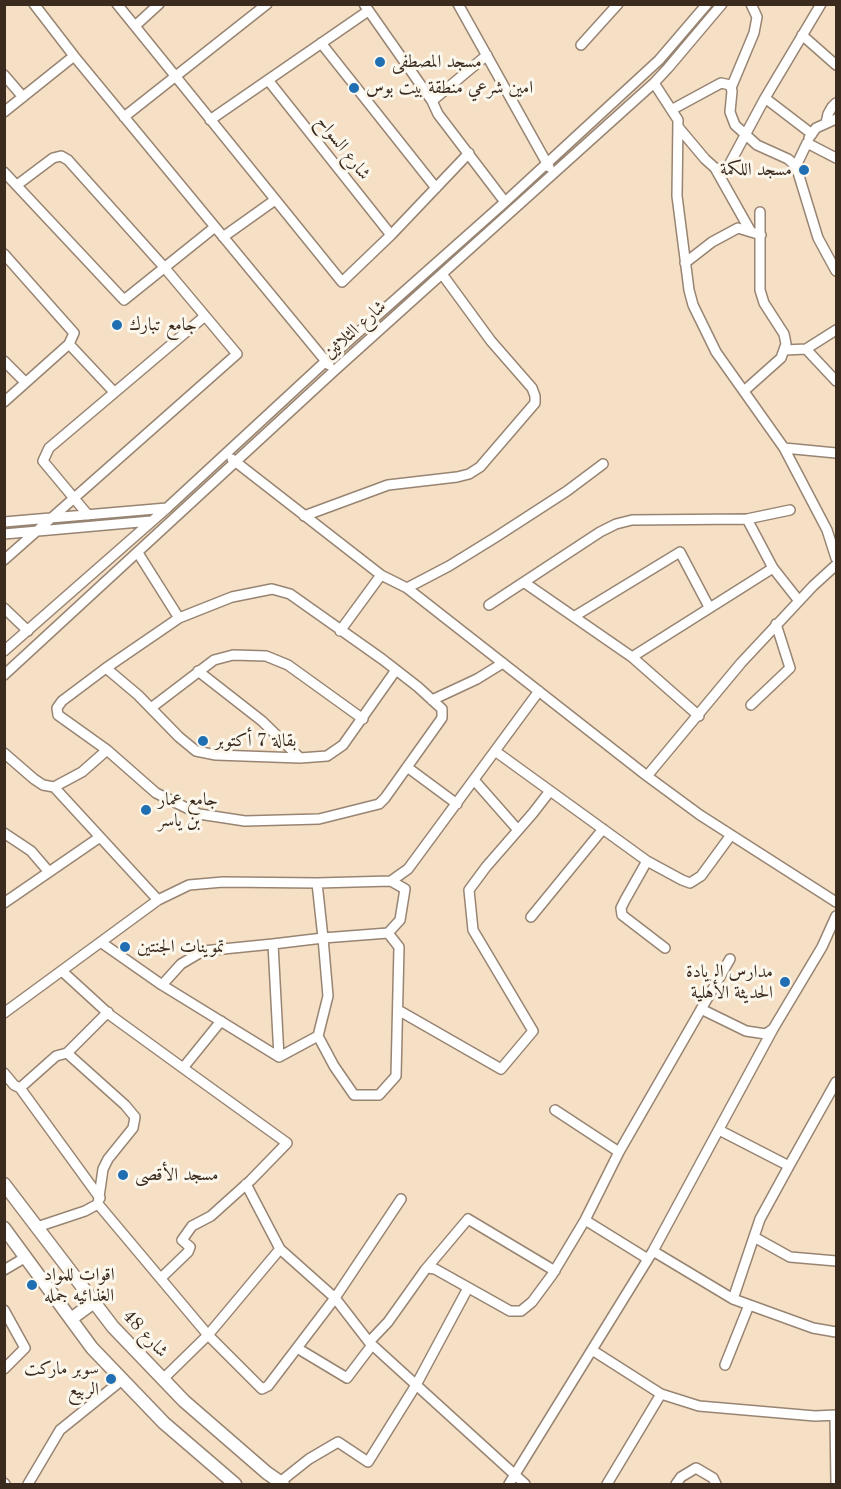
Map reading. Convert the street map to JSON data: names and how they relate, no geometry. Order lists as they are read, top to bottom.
{
  "streets": {
    "main road": ["شارع 48"],
    "street": ["شارع السواح", "شارع الثلاثين"]
  },
  "places": [
    "مسجد المصطفى",
    "امين شرعي منطقة بيت بوس",
    "مسجد اللكمة",
    "جامع تبارك",
    "بقالة 7 أكتوبر",
    "جامع عمار بن ياسر",
    "تموينات الجنتين",
    "مدارس الريادة الحديثة الأهلية",
    "مسجد الأقصى",
    "اقوات للمواد الغذائيه جمله",
    "سوبر ماركت الربيع"
  ]
}
